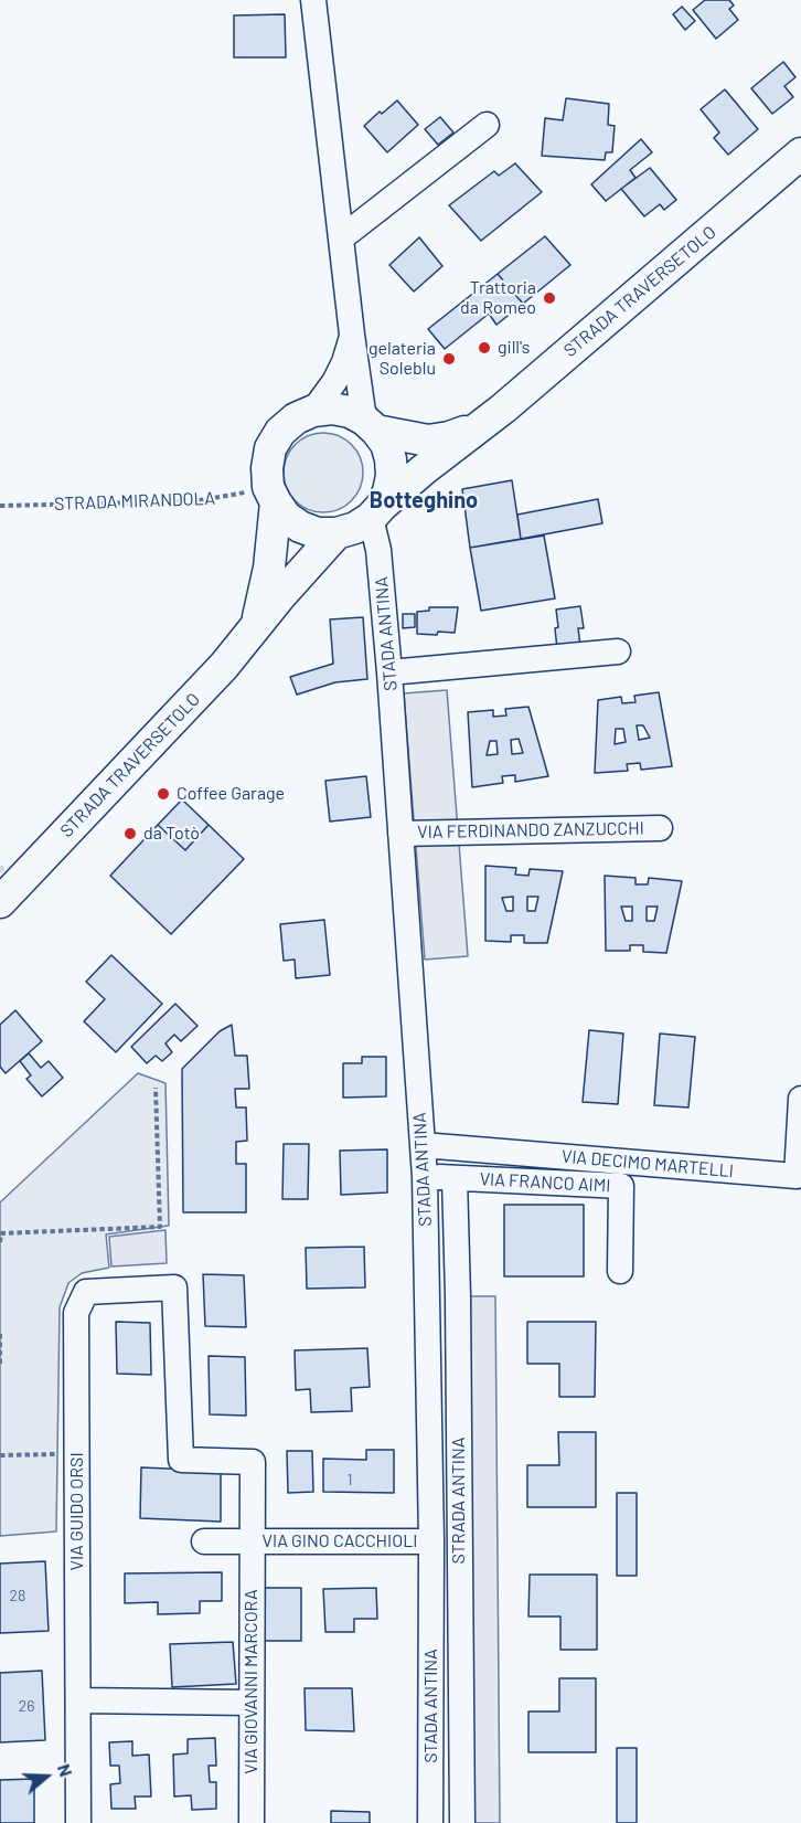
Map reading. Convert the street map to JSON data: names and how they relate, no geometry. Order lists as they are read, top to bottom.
{
  "streets": {
    "main road": ["STRADA TRAVERSETOLO"],
    "street": [
      "STADA ANTINA",
      "VIA FERDINANDO ZANZUCCHI",
      "VIA DECIMO MARTELLI",
      "VIA FRANCO AIMI",
      "STRADA ANTINA",
      "VIA GUIDO ORSI",
      "VIA GINO CACCHIOLI",
      "VIA GIOVANNI MARCORA"
    ],
    "path": ["STRADA MIRANDOLA"]
  },
  "crossings": [
    ["STRADA TRAVERSETOLO", "STRADA MIRANDOLA"],
    ["STRADA TRAVERSETOLO", "STADA ANTINA"],
    ["STRADA MIRANDOLA", "STADA ANTINA"],
    ["STADA ANTINA", "VIA FERDINANDO ZANZUCCHI"],
    ["STADA ANTINA", "VIA DECIMO MARTELLI"],
    ["STADA ANTINA", "VIA FRANCO AIMI"],
    ["STADA ANTINA", "VIA GINO CACCHIOLI"],
    ["VIA FRANCO AIMI", "STRADA ANTINA"],
    ["VIA GUIDO ORSI", "VIA GINO CACCHIOLI"],
    ["VIA GINO CACCHIOLI", "VIA GIOVANNI MARCORA"]
  ],
  "districts": ["Botteghino"],
  "places": [
    "Trattoria da Romeo",
    "gill's",
    "gelateria Soleblu",
    "Coffee Garage",
    "da Totò"
  ],
  "house_numbers": ["1", "28", "26"],
  "north": "right"
}
